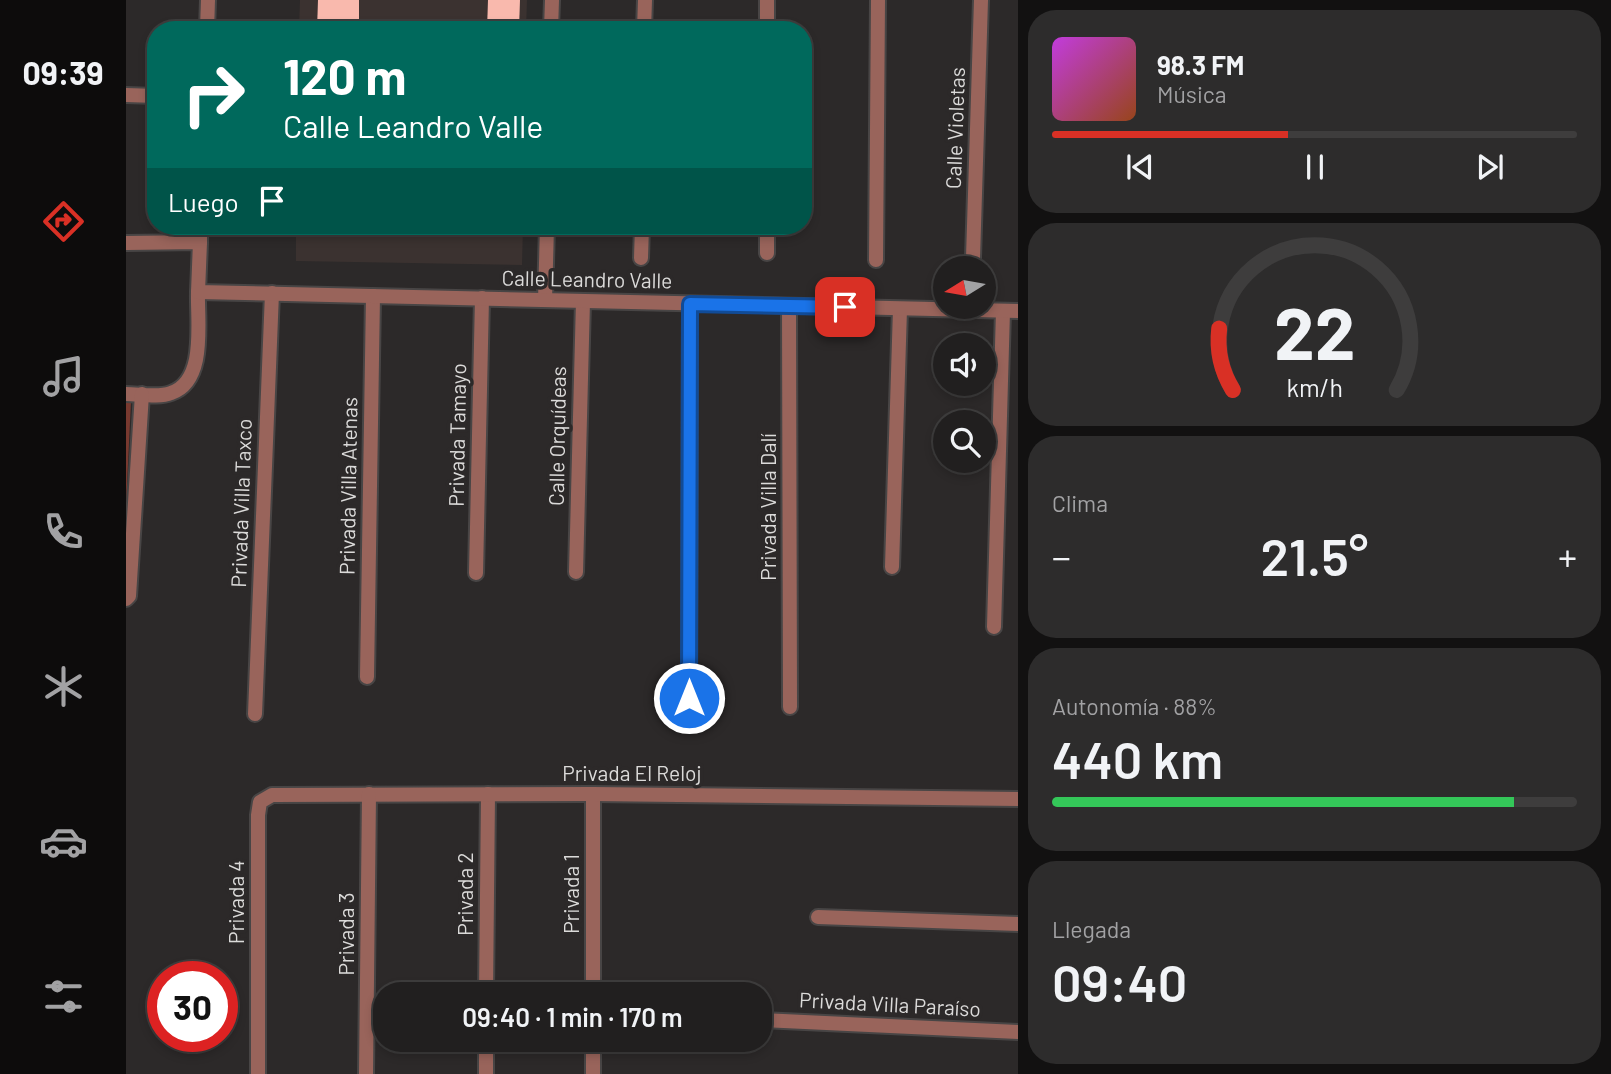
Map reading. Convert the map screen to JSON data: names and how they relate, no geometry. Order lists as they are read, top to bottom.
{
  "streets": {
    "street": [
      "Calle Violetas",
      "Calle Leandro Valle",
      "Privada Tamayo",
      "Calle Orquídeas",
      "Privada Villa Atenas",
      "Privada Villa Taxco",
      "Privada Villa Dalí",
      "Privada El Reloj",
      "Privada 2",
      "Privada 1",
      "Privada 4",
      "Privada 3",
      "Privada Villa Paraíso"
    ]
  },
  "crossings": [
    ["Calle Leandro Valle", "Privada Tamayo"],
    ["Calle Leandro Valle", "Calle Orquídeas"],
    ["Calle Leandro Valle", "Privada Villa Atenas"],
    ["Calle Leandro Valle", "Privada Villa Taxco"],
    ["Calle Leandro Valle", "Privada Villa Dalí"],
    ["Privada El Reloj", "Privada 2"],
    ["Privada El Reloj", "Privada 1"],
    ["Privada El Reloj", "Privada 4"],
    ["Privada El Reloj", "Privada 3"]
  ],
  "north": "left",
  "page": {
    "tabs": "09:39",
    "turn": ["120 m", "Calle Leandro Valle"],
    "song": ["98.3 FM", "Música"],
    "then": "Luego",
    "tile": [
      "Clima",
      ["Autonomía · 88%", "440 km"],
      ["Llegada", "09:40"]
    ],
    "heat": ["−", "21.5°", "+"],
    "limit": "30",
    "trip": "09:40 · 1 min · 170 m",
    "gauge": ["22", "km/h"]
  }
}
